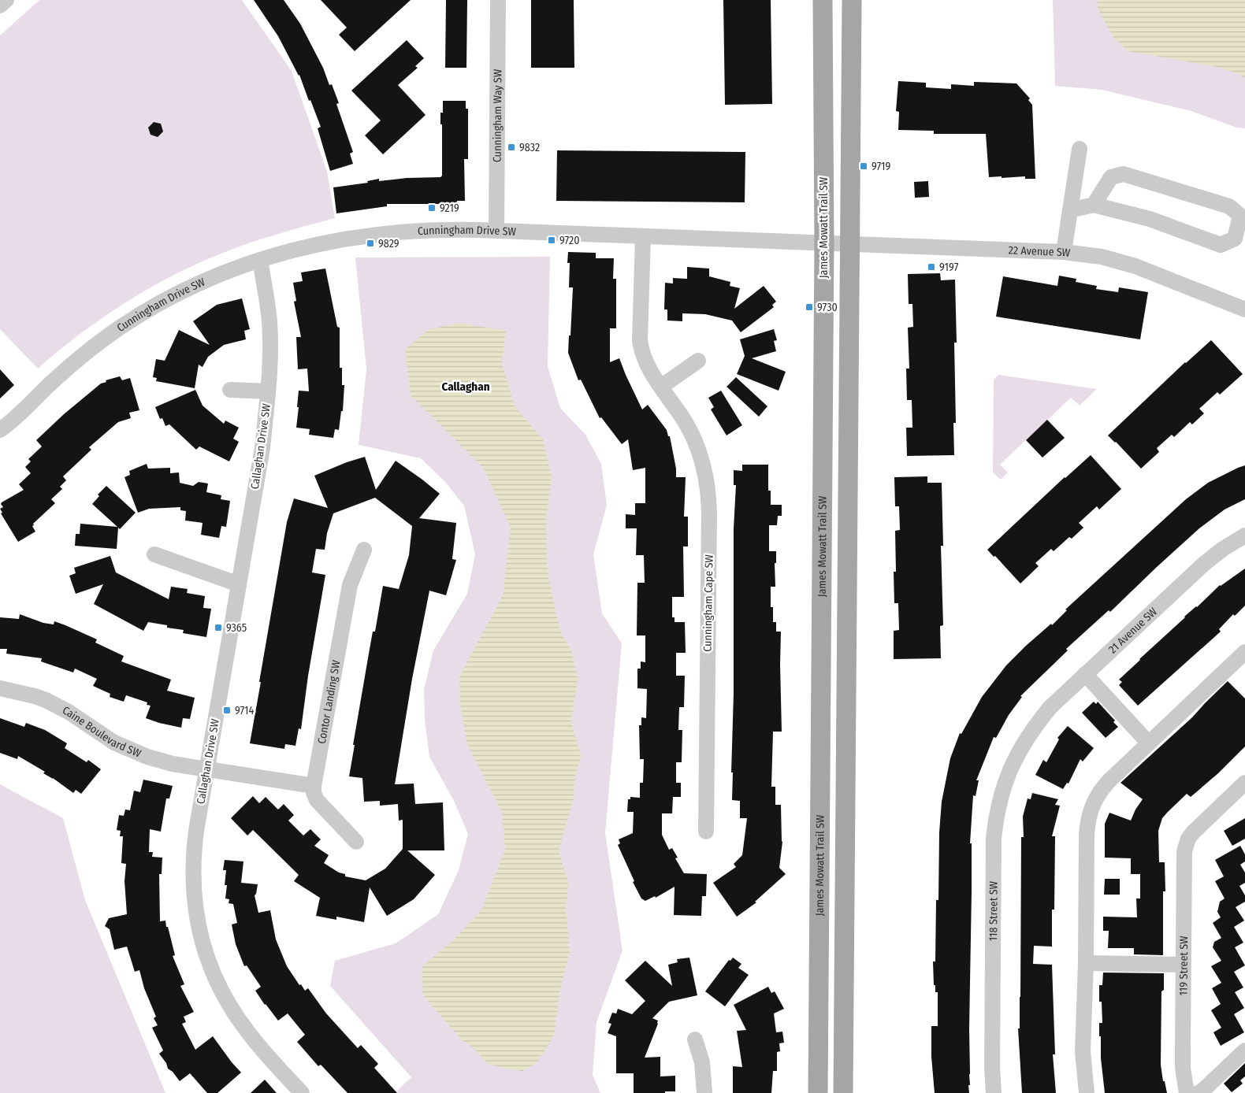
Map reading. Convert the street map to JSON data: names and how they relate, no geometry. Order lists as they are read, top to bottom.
{
  "streets": {
    "main road": ["James Mowatt Trail SW"],
    "street": [
      "Cunningham Way SW",
      "Cunningham Drive SW",
      "22 Avenue SW",
      "Callaghan Drive SW",
      "Cunningham Cape SW",
      "21 Avenue SW",
      "Contor Landing SW",
      "Caine Boulevard SW",
      "118 Street SW",
      "119 Street SW"
    ]
  },
  "crossings": [
    ["Cunningham Way SW", "Cunningham Drive SW"],
    ["James Mowatt Trail SW", "Cunningham Drive SW"],
    ["James Mowatt Trail SW", "22 Avenue SW"],
    ["Cunningham Drive SW", "22 Avenue SW"],
    ["Cunningham Drive SW", "Callaghan Drive SW"],
    ["Cunningham Drive SW", "Cunningham Cape SW"],
    ["Callaghan Drive SW", "Caine Boulevard SW"],
    ["21 Avenue SW", "118 Street SW"],
    ["Contor Landing SW", "Caine Boulevard SW"]
  ],
  "districts": ["Callaghan"],
  "places": {
    "transit": [
      "9832",
      "9719",
      "9219",
      "9720",
      "9829",
      "9197",
      "9730",
      "9365",
      "9714"
    ]
  }
}
